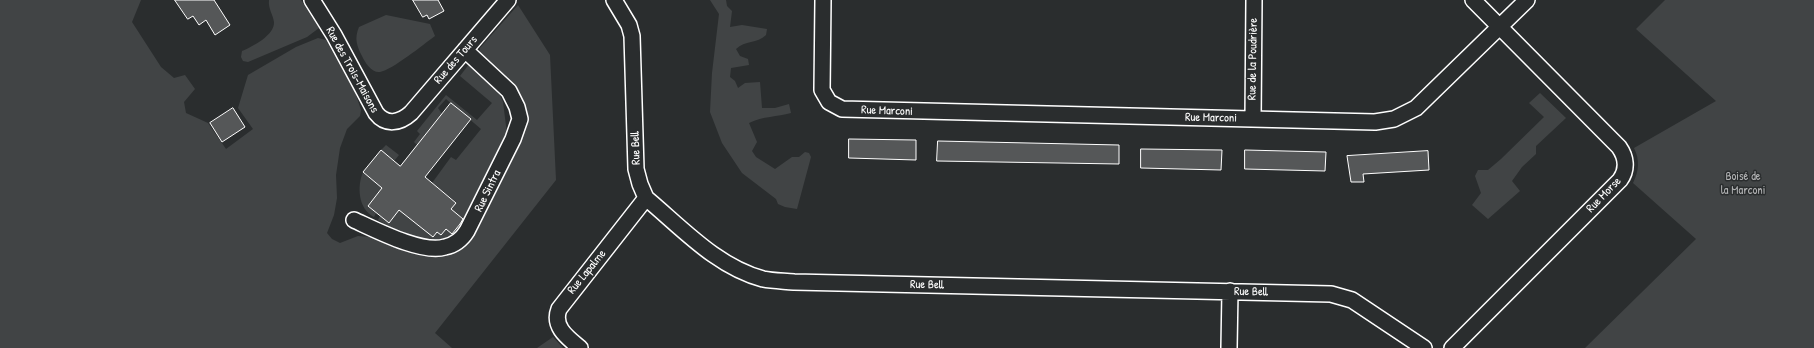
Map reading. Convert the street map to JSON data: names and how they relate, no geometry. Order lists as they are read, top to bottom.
{
  "streets": {
    "street": [
      "Rue de la Poudrière",
      "Rue des Tours",
      "Rue des Trois-Maisons",
      "Rue Marconi",
      "Rue Bell",
      "Rue Sintra",
      "Rue Morse",
      "Rue Lapalme"
    ]
  },
  "crossings": [
    ["Rue de la Poudrière", "Rue Marconi"],
    ["Rue des Tours", "Rue des Trois-Maisons"],
    ["Rue des Tours", "Rue Sintra"],
    ["Rue Marconi", "Rue Morse"],
    ["Rue Bell", "Rue Lapalme"]
  ],
  "parks": ["Boisé de la Marconi"]
}
